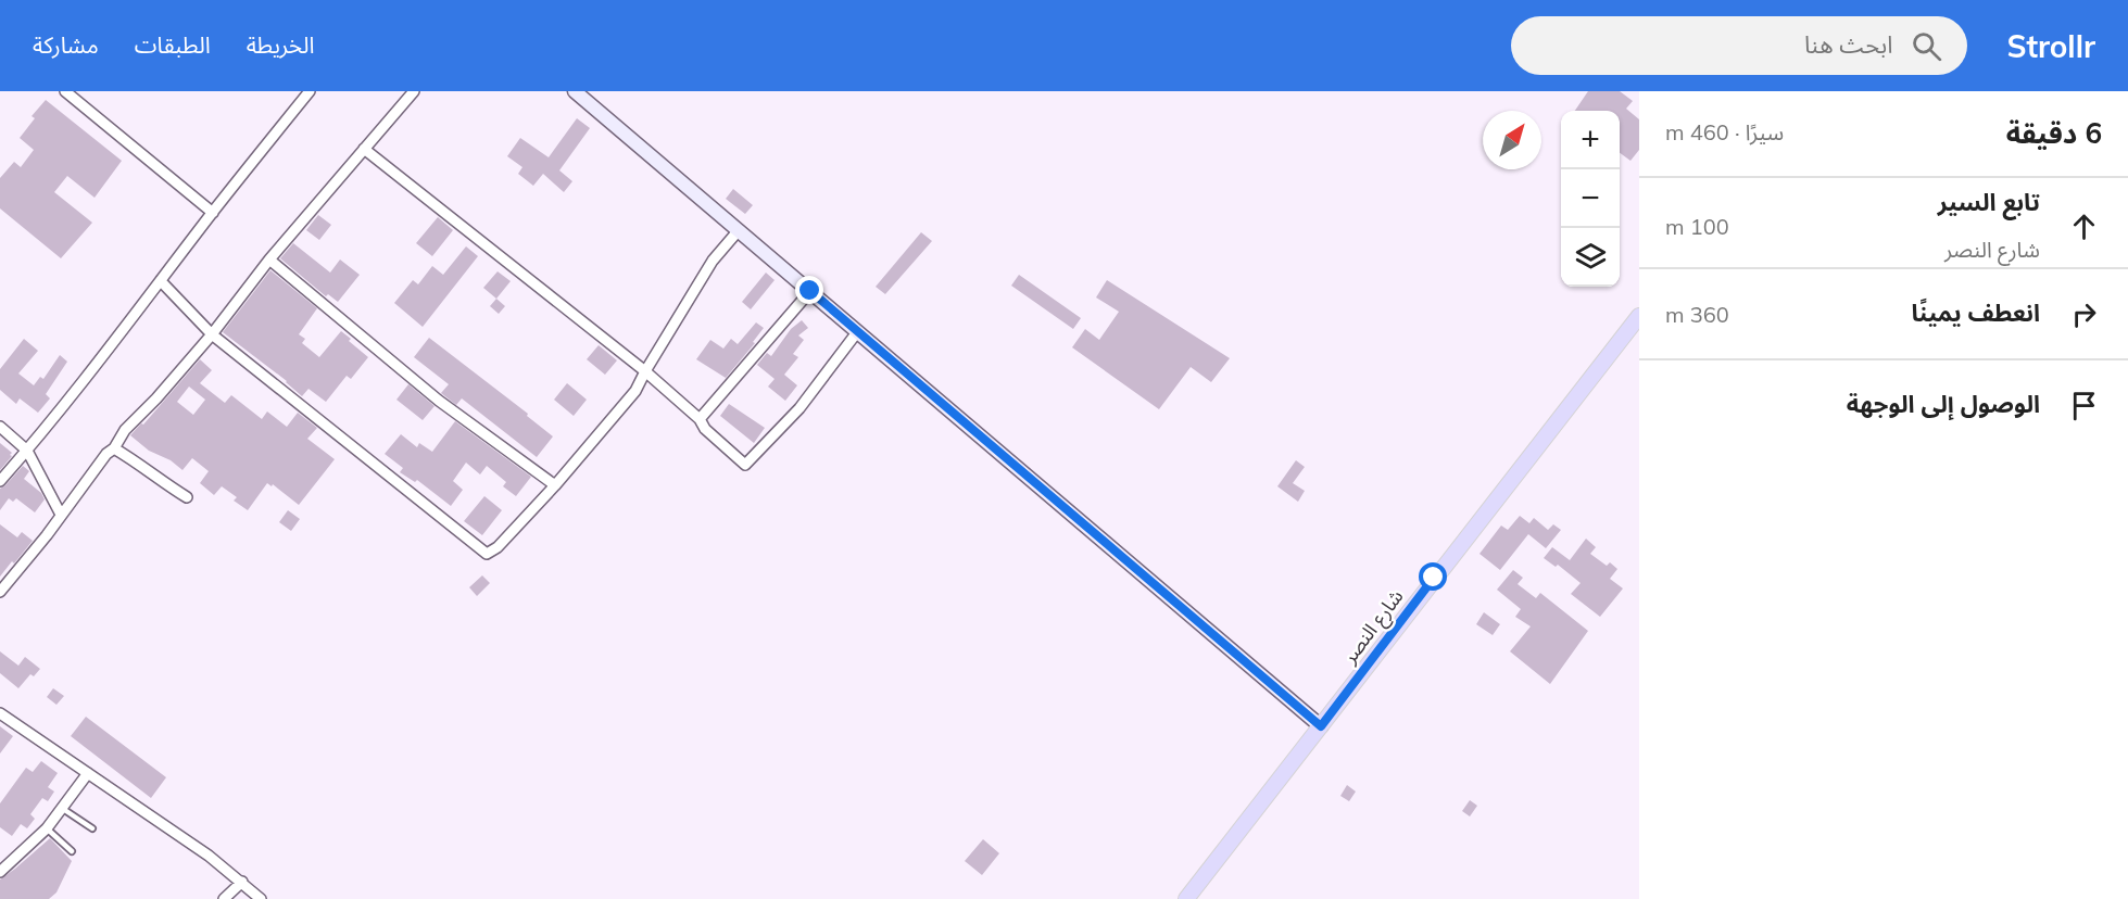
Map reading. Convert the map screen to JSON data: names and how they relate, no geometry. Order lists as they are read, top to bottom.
{
  "streets": {
    "main road": ["شارع النصر"]
  },
  "north": "top right",
  "page": {
    "header": "Strollr",
    "search": "ابحث هنا",
    "nav": ["الخريطة", "الطبقات", "مشاركة"],
    "heading": ["6 دقيقة", "سيرًا · 460 m"],
    "map_buttons": ["+", "−"],
    "list": [
      ["تابع السير", "شارع النصر", "100 m"],
      ["انعطف يمينًا", "360 m"],
      "الوصول إلى الوجهة"
    ]
  }
}
